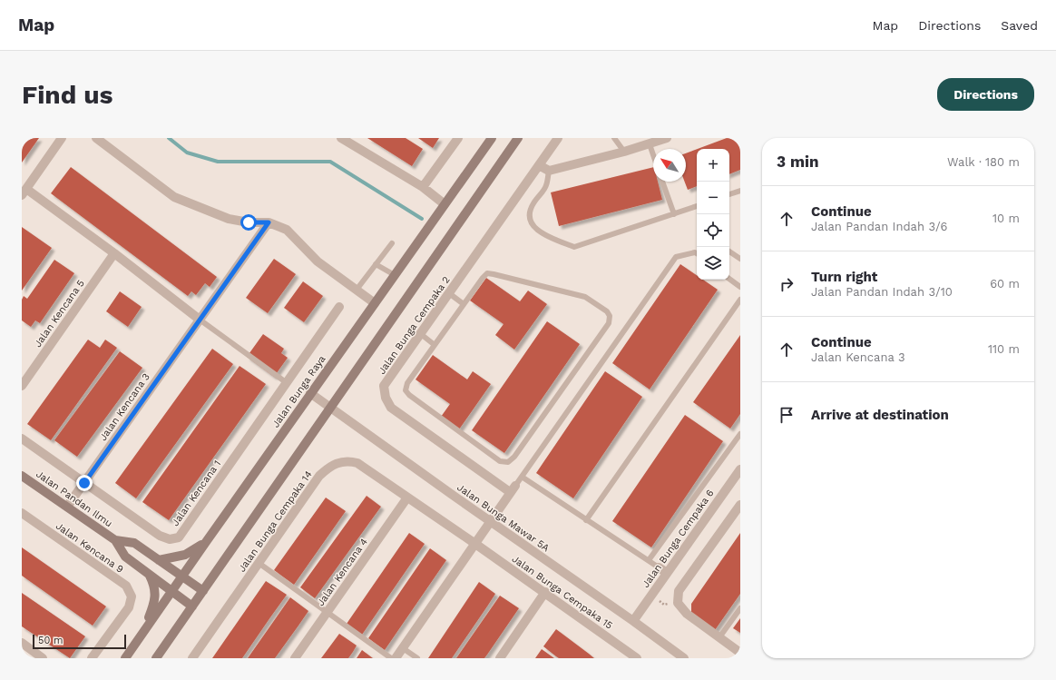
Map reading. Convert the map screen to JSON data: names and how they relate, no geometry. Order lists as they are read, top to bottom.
{
  "streets": {
    "street": [
      "Jalan Kencana 5",
      "Jalan Bunga Cempaka 2",
      "Jalan Bunga Raya",
      "Jalan Kencana 3",
      "Jalan Kencana 1",
      "Jalan Pandan Ilmu",
      "Jalan Bunga Mawar 5A",
      "Jalan Bunga Cempaka 14",
      "Jalan Bunga Cempaka 6",
      "Jalan Kencana 9",
      "Jalan Kencana 4",
      "Jalan Bunga Cempaka 15"
    ]
  },
  "crossings": [
    ["Jalan Bunga Raya", "Jalan Pandan Ilmu"],
    ["Jalan Bunga Raya", "Jalan Bunga Mawar 5A"],
    ["Jalan Kencana 3", "Jalan Kencana 1"],
    ["Jalan Kencana 3", "Jalan Pandan Ilmu"],
    ["Jalan Bunga Mawar 5A", "Jalan Bunga Cempaka 6"],
    ["Jalan Bunga Cempaka 14", "Jalan Kencana 4"],
    ["Jalan Bunga Cempaka 14", "Jalan Bunga Cempaka 15"]
  ],
  "scale_bar": "50 m",
  "north": "top left",
  "page": {
    "header": "Map",
    "nav": ["Map", "Directions", "Saved"],
    "buttons": "Directions",
    "title": "Find us",
    "heading": ["3 min", "Walk · 180 m"],
    "map_buttons": ["+", "−"],
    "list": [
      ["Continue", "Jalan Pandan Indah 3/6", "10 m"],
      ["Turn right", "Jalan Pandan Indah 3/10", "60 m"],
      ["Continue", "Jalan Kencana 3", "110 m"],
      "Arrive at destination"
    ],
    "scale": "50 m"
  }
}
